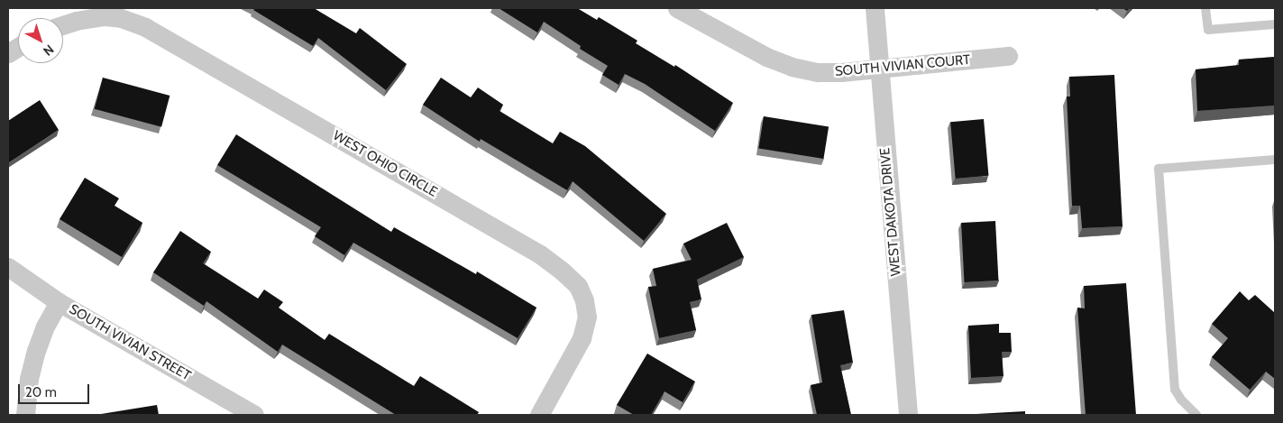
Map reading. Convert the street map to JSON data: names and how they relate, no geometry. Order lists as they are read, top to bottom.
{
  "streets": {
    "street": [
      "SOUTH VIVIAN COURT",
      "WEST OHIO CIRCLE",
      "WEST DAKOTA DRIVE",
      "SOUTH VIVIAN STREET"
    ]
  },
  "crossings": [
    ["SOUTH VIVIAN COURT", "WEST DAKOTA DRIVE"]
  ],
  "scale_bar": "20 m",
  "north": "bottom right"
}
